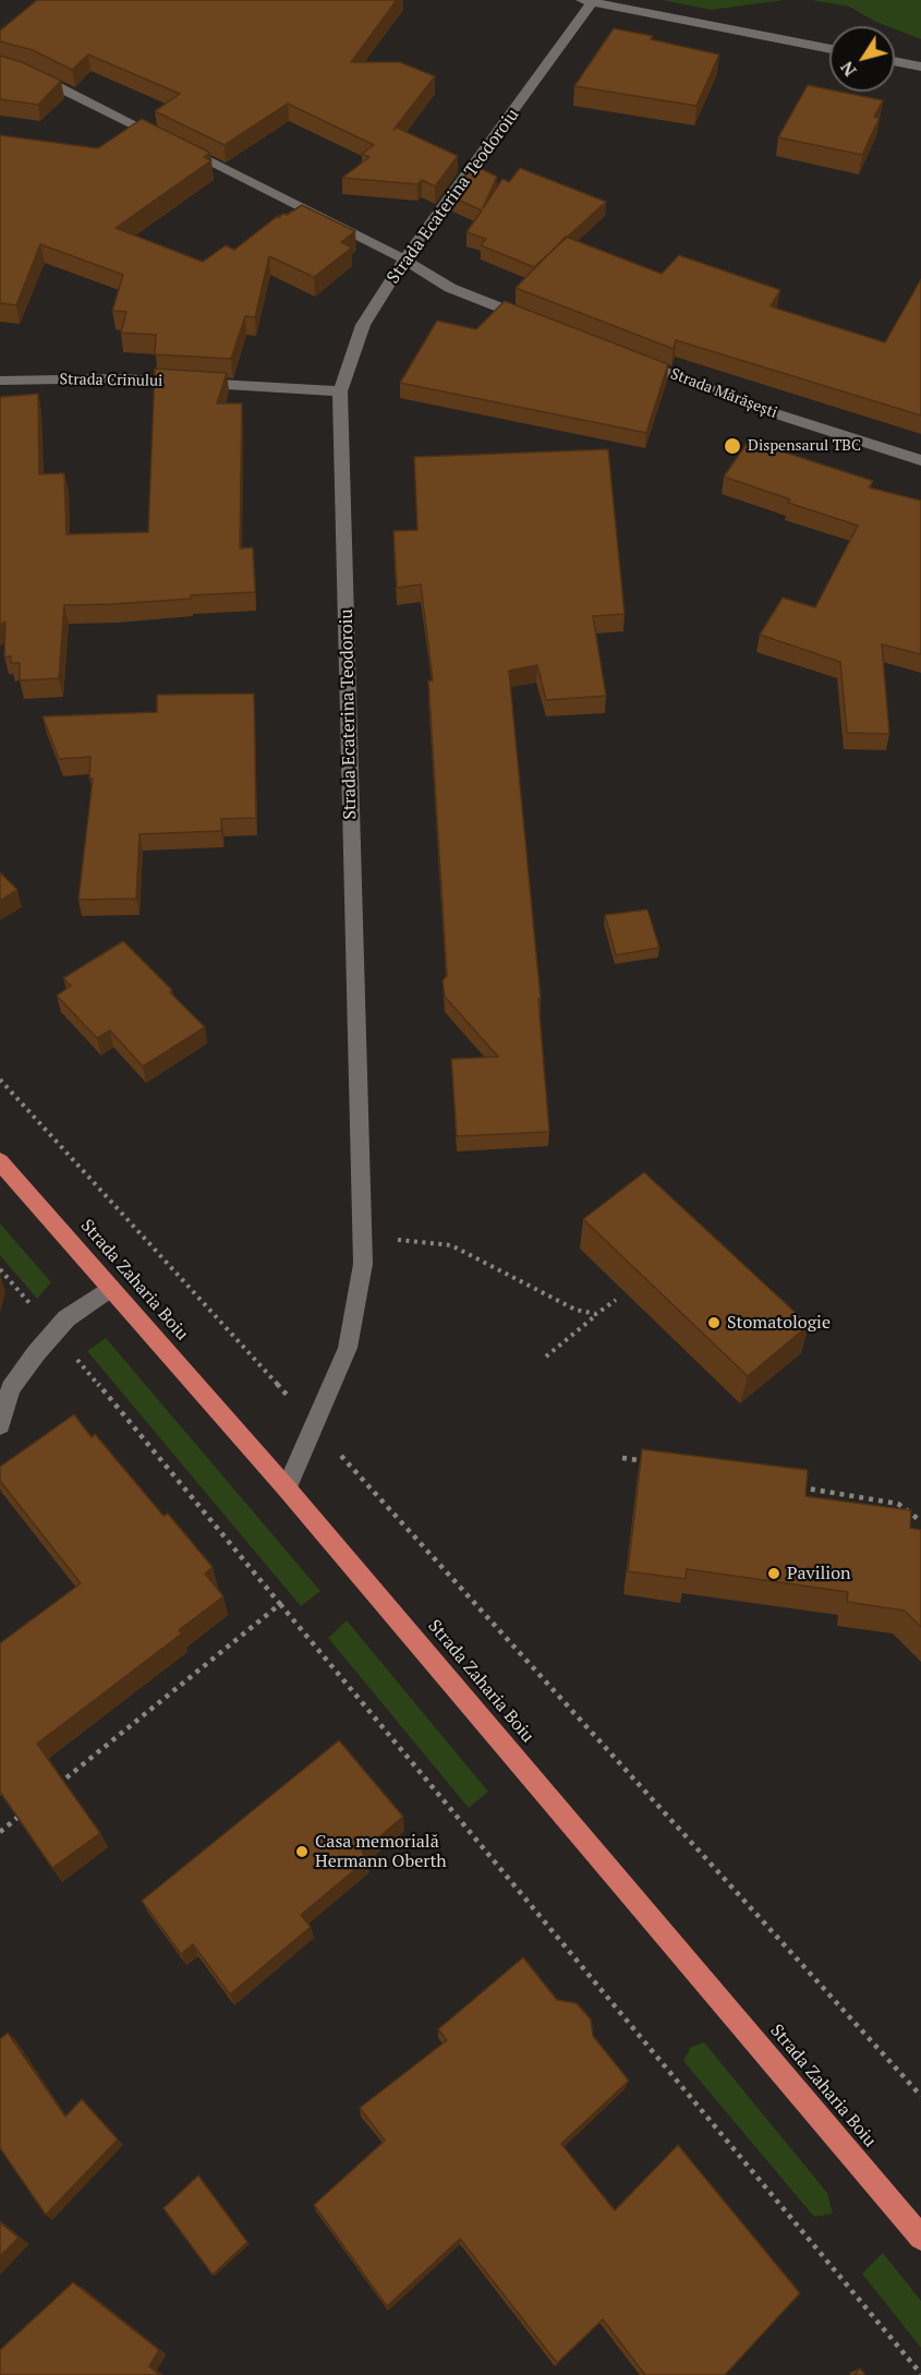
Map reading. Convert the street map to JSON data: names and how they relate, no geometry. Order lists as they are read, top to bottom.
{
  "streets": {
    "highway": ["Strada Zaharia Boiu"],
    "street": ["Strada Ecaterina Teodoroiu", "Strada Crinului", "Strada Mărășești"]
  },
  "crossings": [
    ["Strada Ecaterina Teodoroiu", "Strada Crinului"],
    ["Strada Ecaterina Teodoroiu", "Strada Zaharia Boiu"]
  ],
  "places": [
    "Dispensarul TBC",
    "Stomatologie",
    "Pavilion",
    "Casa memorială Hermann Oberth"
  ],
  "north": "bottom left"
}
